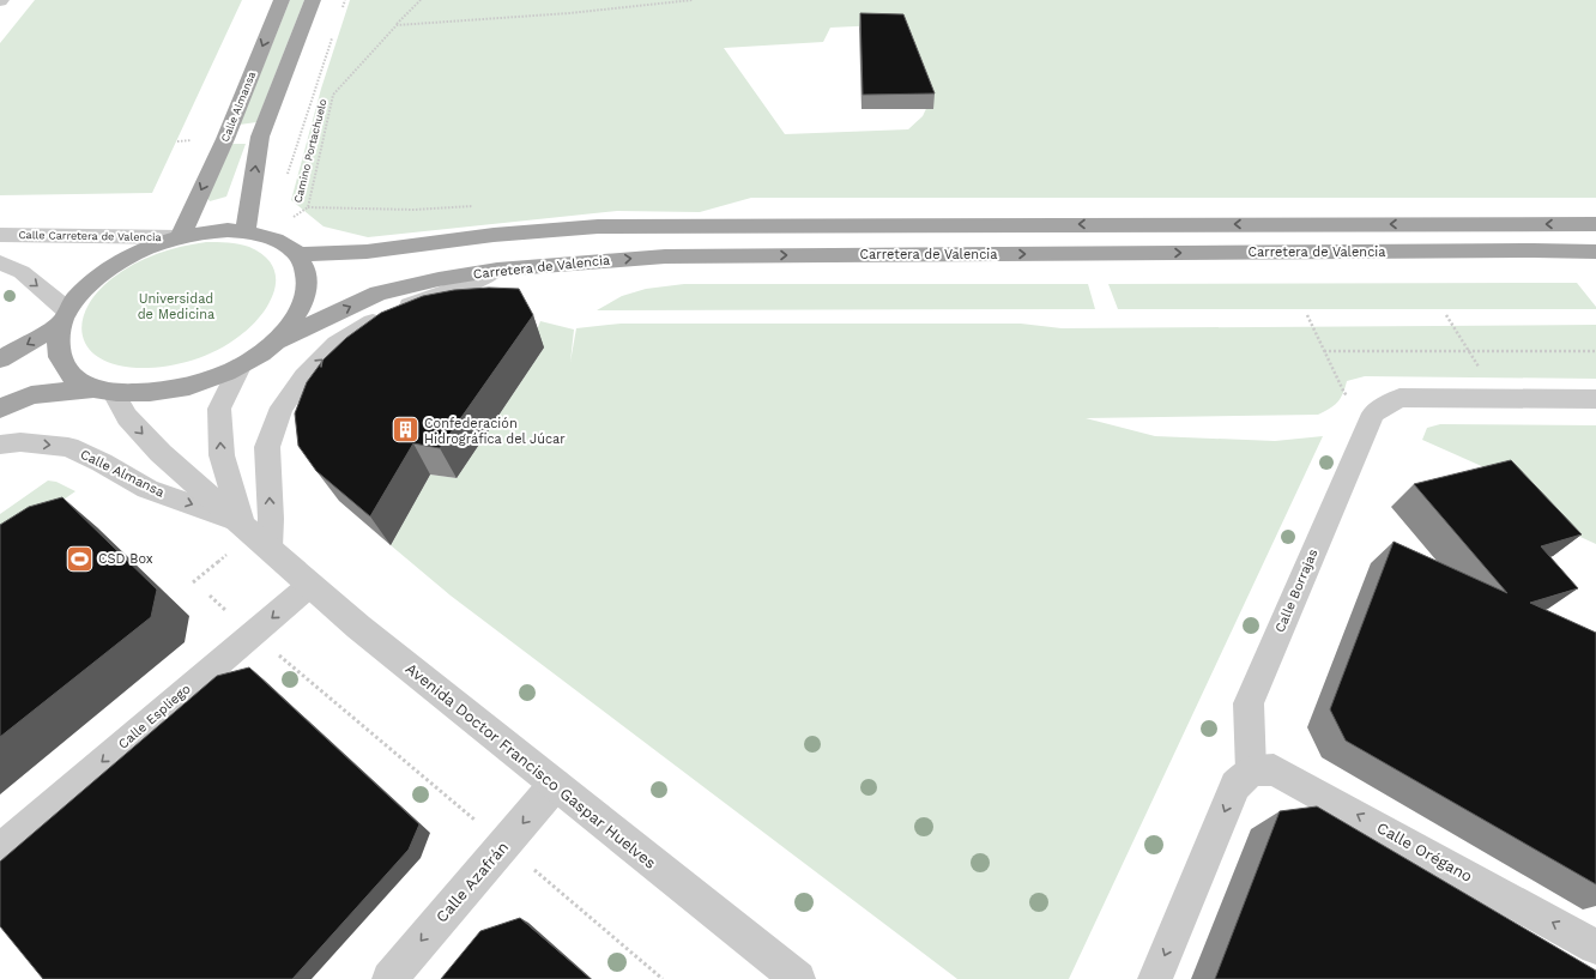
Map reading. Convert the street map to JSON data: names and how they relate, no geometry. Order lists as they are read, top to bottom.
{
  "streets": {
    "main road": ["Calle Almansa", "Carretera de Valencia"],
    "street": [
      "Calle Carretera de Valencia",
      "Calle Borrajas",
      "Calle Espliego",
      "Avenida Doctor Francisco Gaspar Huelves",
      "Calle Orégano",
      "Calle Azafrán"
    ],
    "path": ["Camino Portachuelo"]
  },
  "crossings": [
    ["Calle Almansa", "Calle Carretera de Valencia"],
    ["Calle Almansa", "Avenida Doctor Francisco Gaspar Huelves"],
    ["Calle Borrajas", "Calle Orégano"],
    ["Calle Espliego", "Avenida Doctor Francisco Gaspar Huelves"],
    ["Avenida Doctor Francisco Gaspar Huelves", "Calle Azafrán"]
  ],
  "one_way": ["Calle Espliego", "Calle Orégano", "Calle Azafrán"],
  "parks": ["Universidad de Medicina"],
  "places": {
    "building": ["Confederación Hidrográfica del Júcar"],
    "sports": ["CSD Box"]
  }
}
